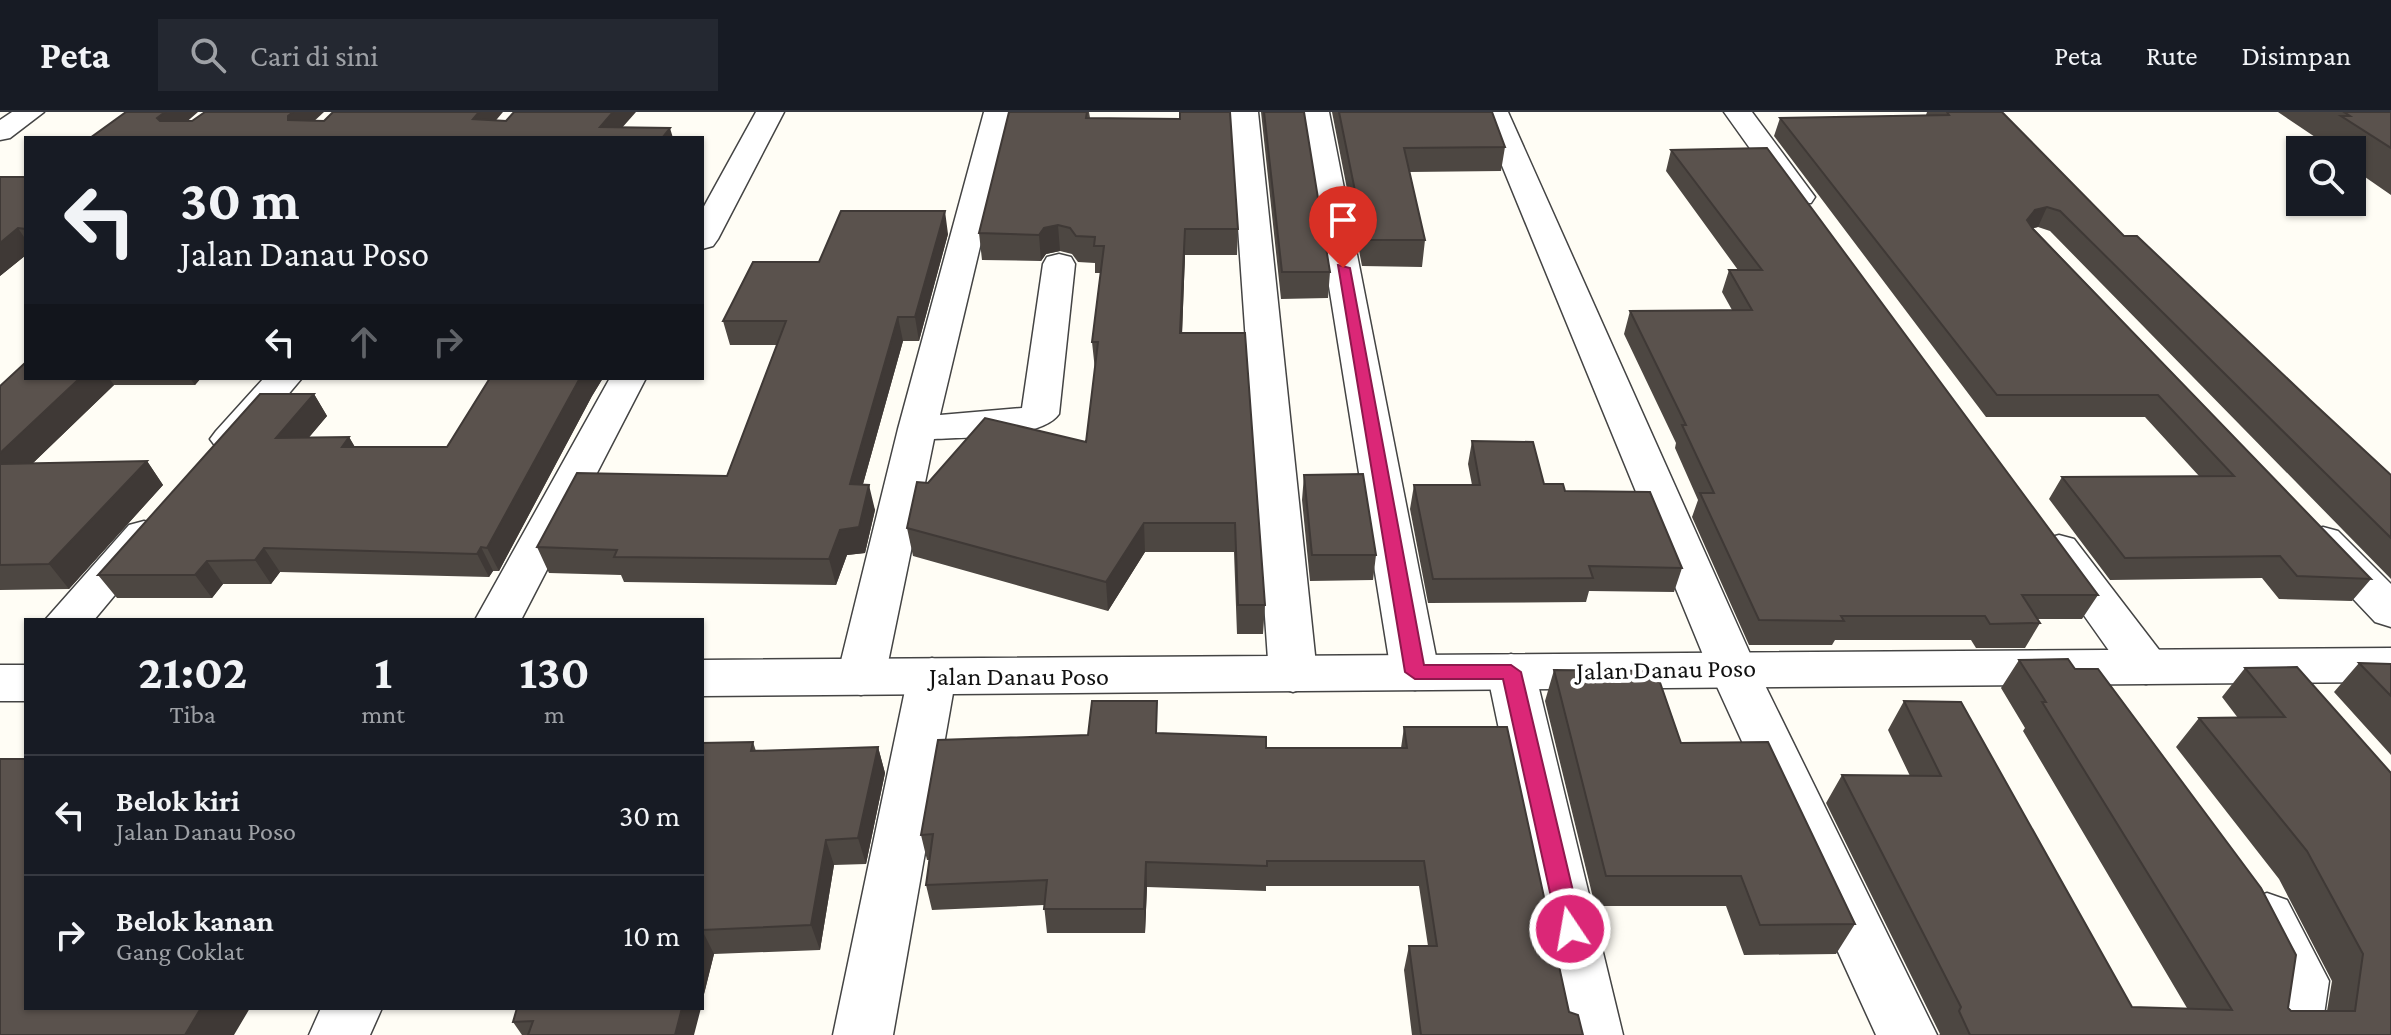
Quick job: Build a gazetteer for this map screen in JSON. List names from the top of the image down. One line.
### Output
{"streets":{"street":["Jalan Danau Poso"]},"page":{"header":"Peta","search":"Cari di sini","nav":["Peta","Rute","Disimpan"],"turn":["30 m","Jalan Danau Poso"],"eta":["21:02","Tiba","1","mnt","130","m"],"list":[{"name":"Belok kiri","note":"Jalan Danau Poso","value":"30 m"},{"name":"Belok kanan","note":"Gang Coklat","value":"10 m"}]}}
